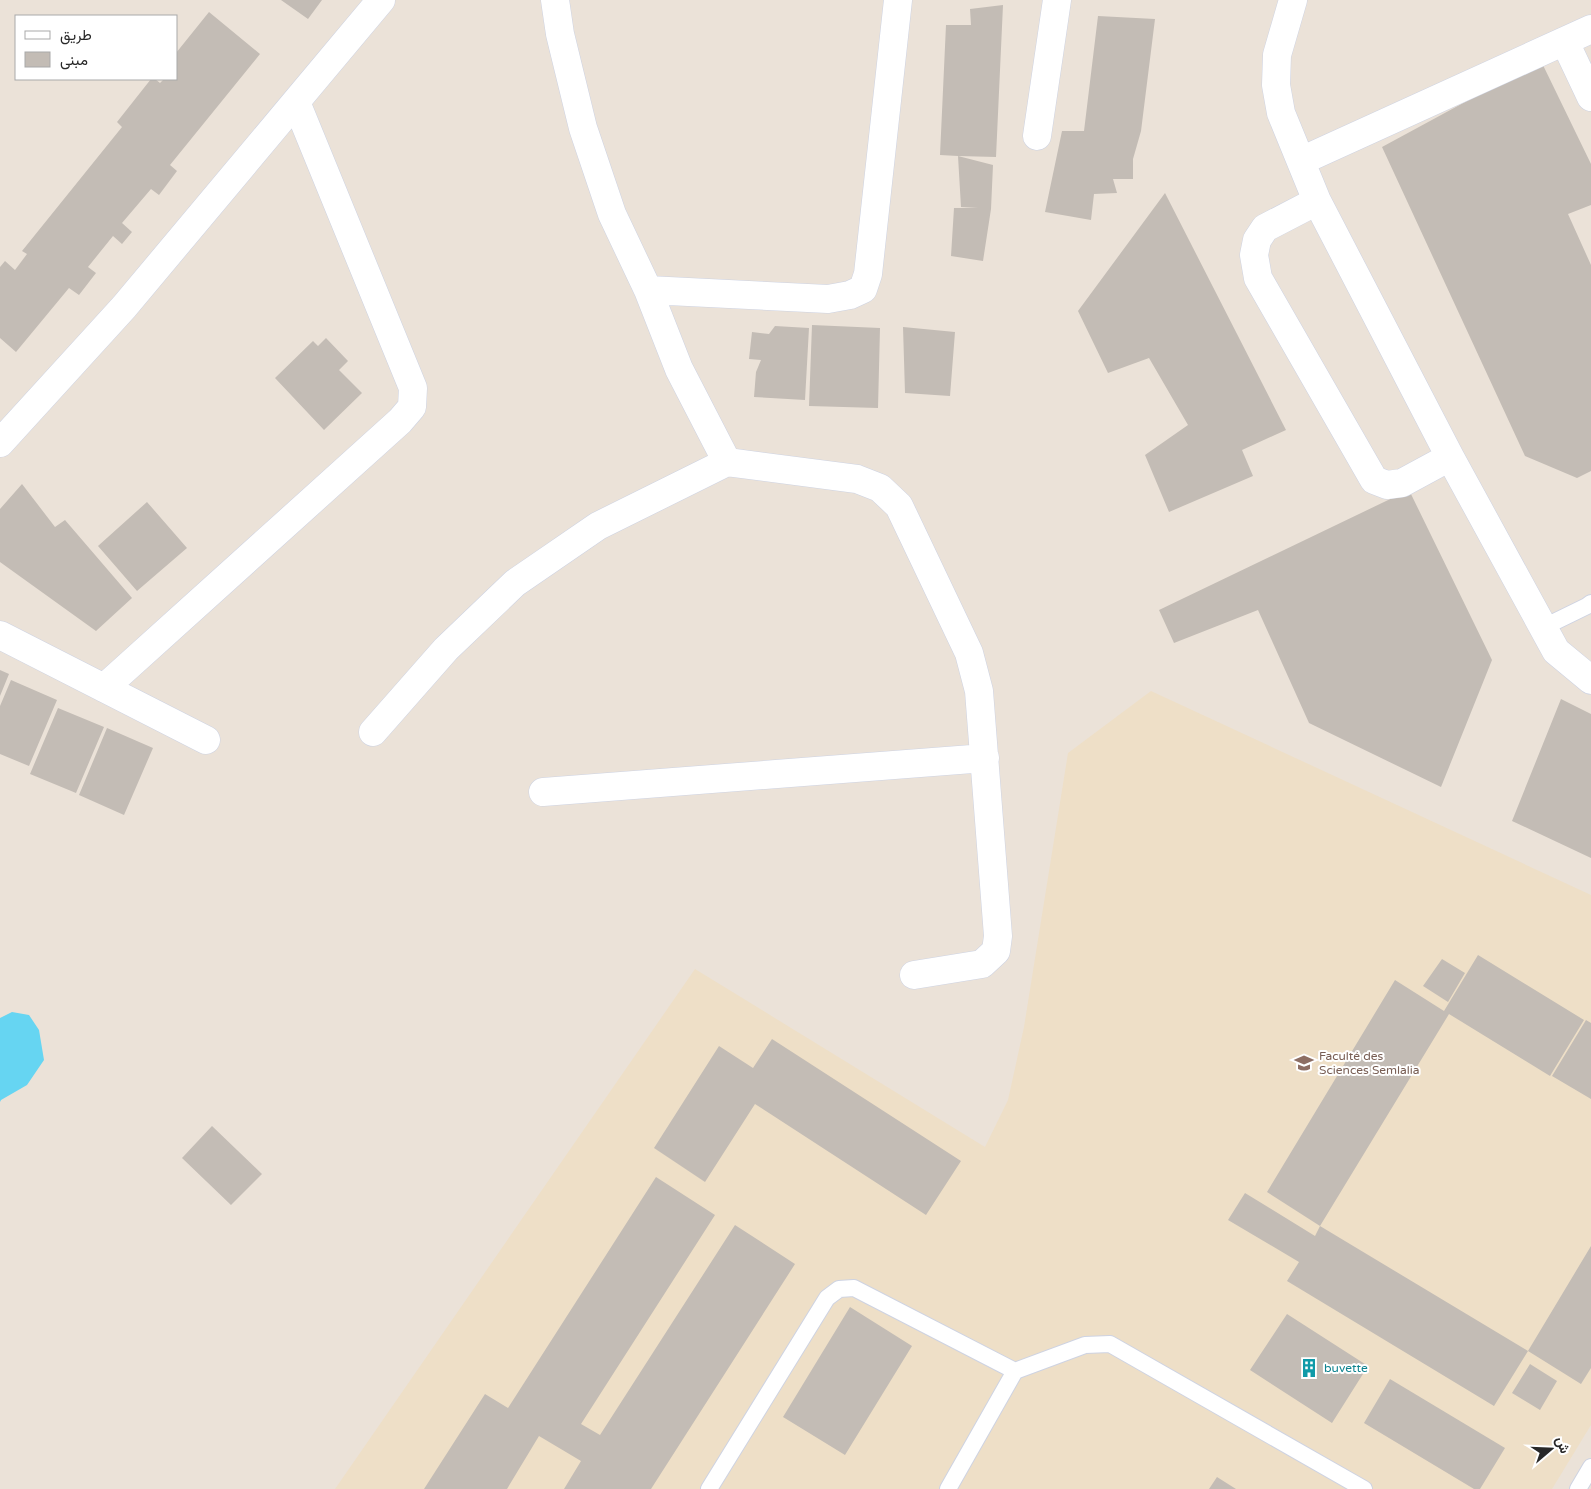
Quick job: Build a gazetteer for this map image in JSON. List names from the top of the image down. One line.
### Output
{"places":{"school or university":["Faculté des Sciences Semlalia"],"building":["buvette"]},"legend":["طريق","مبنى"],"north":"right"}
